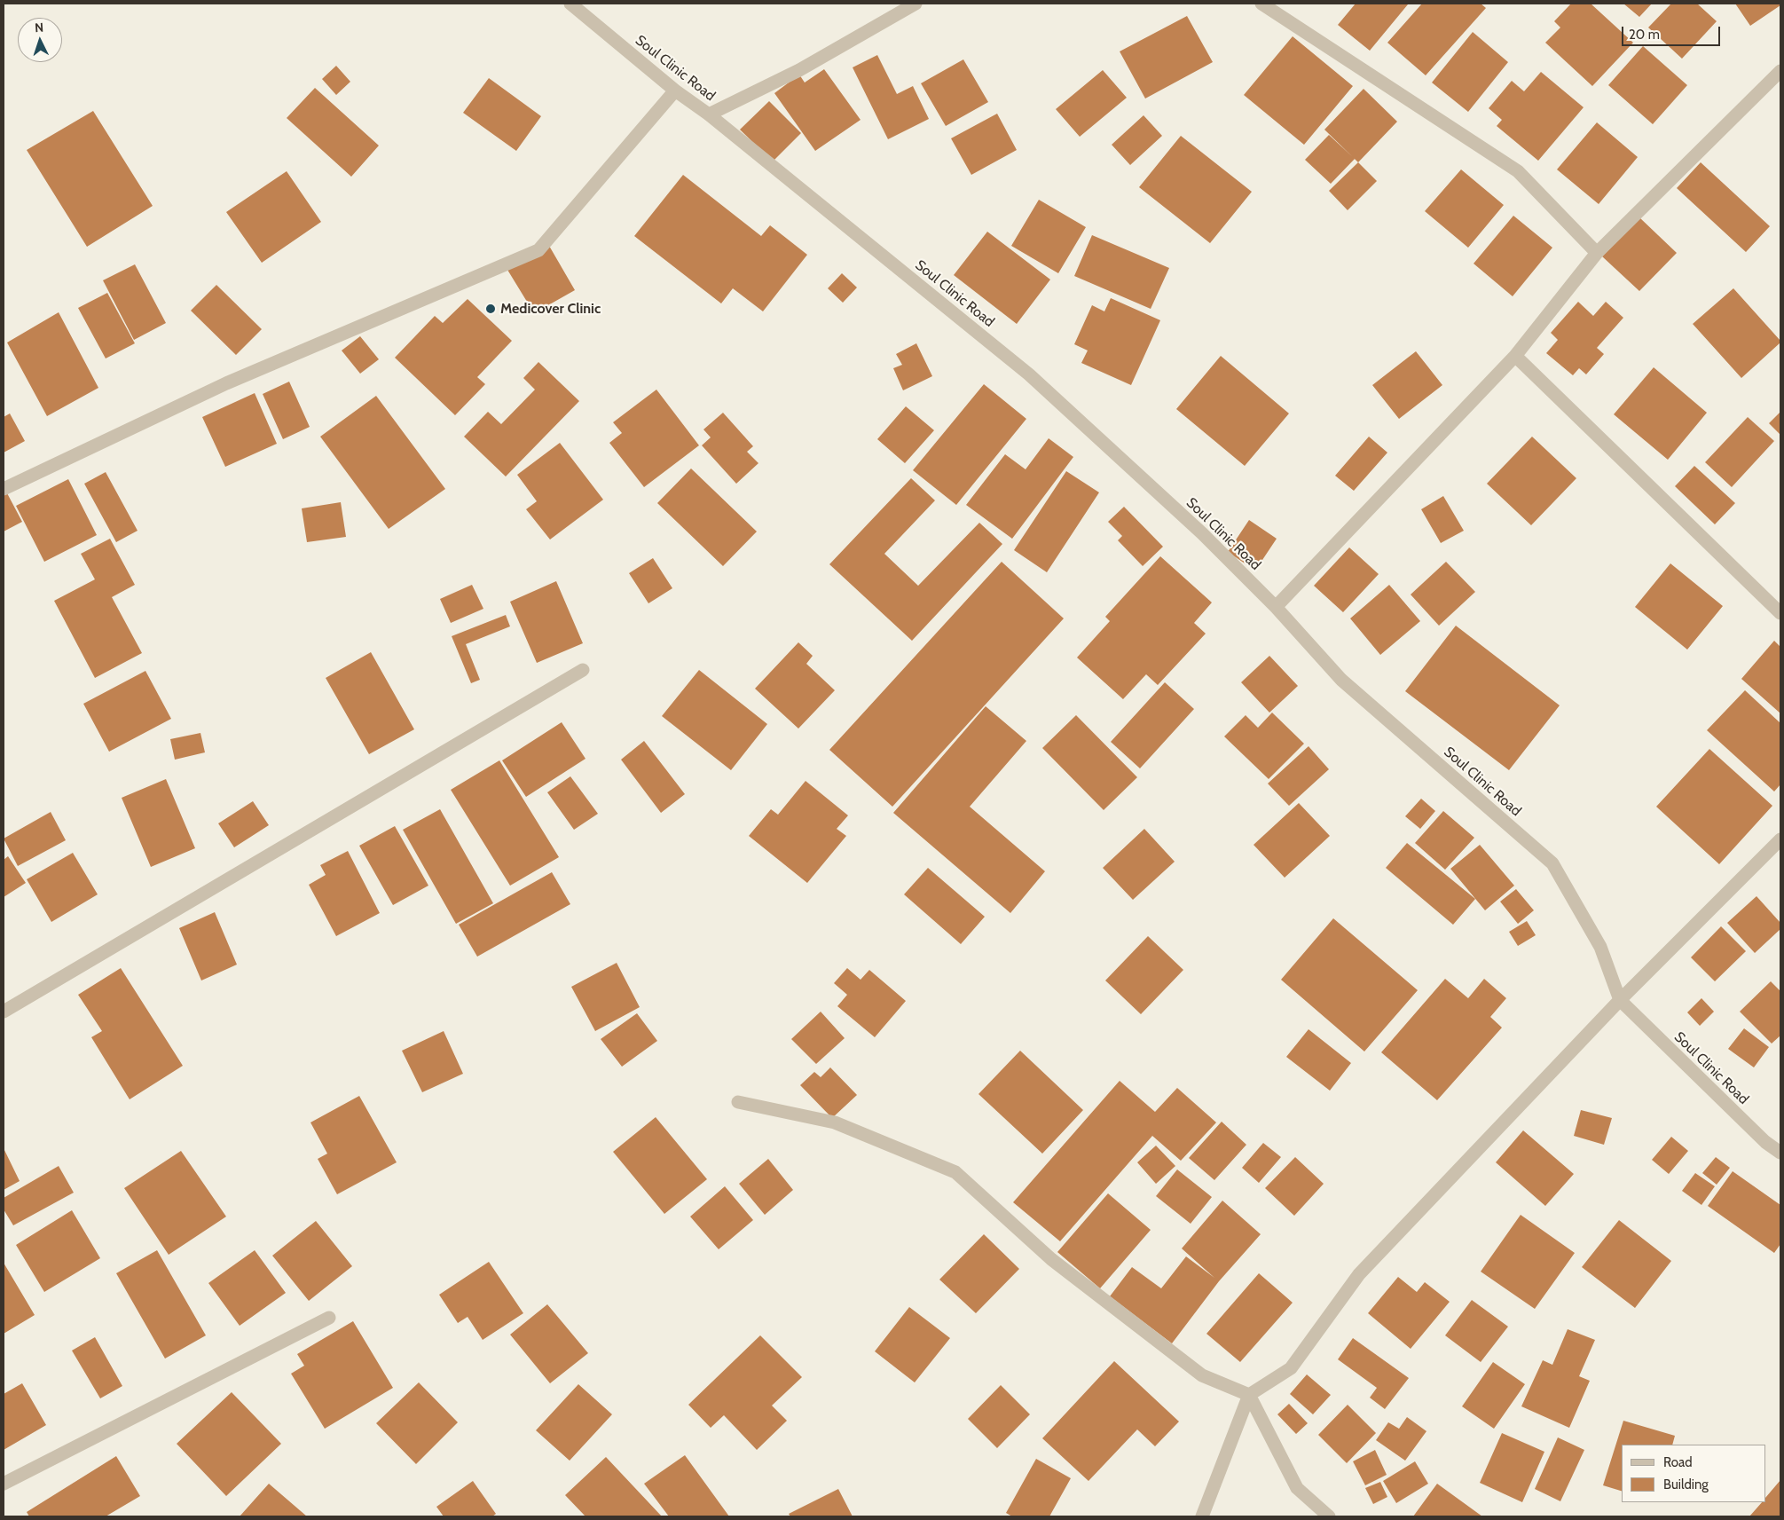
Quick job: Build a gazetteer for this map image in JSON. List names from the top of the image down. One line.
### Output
{"streets":{"street":["Soul Clinic Road"]},"places":["Medicover Clinic"],"legend":["Road","Building"],"scale_bar":"20 m","north":"top"}
